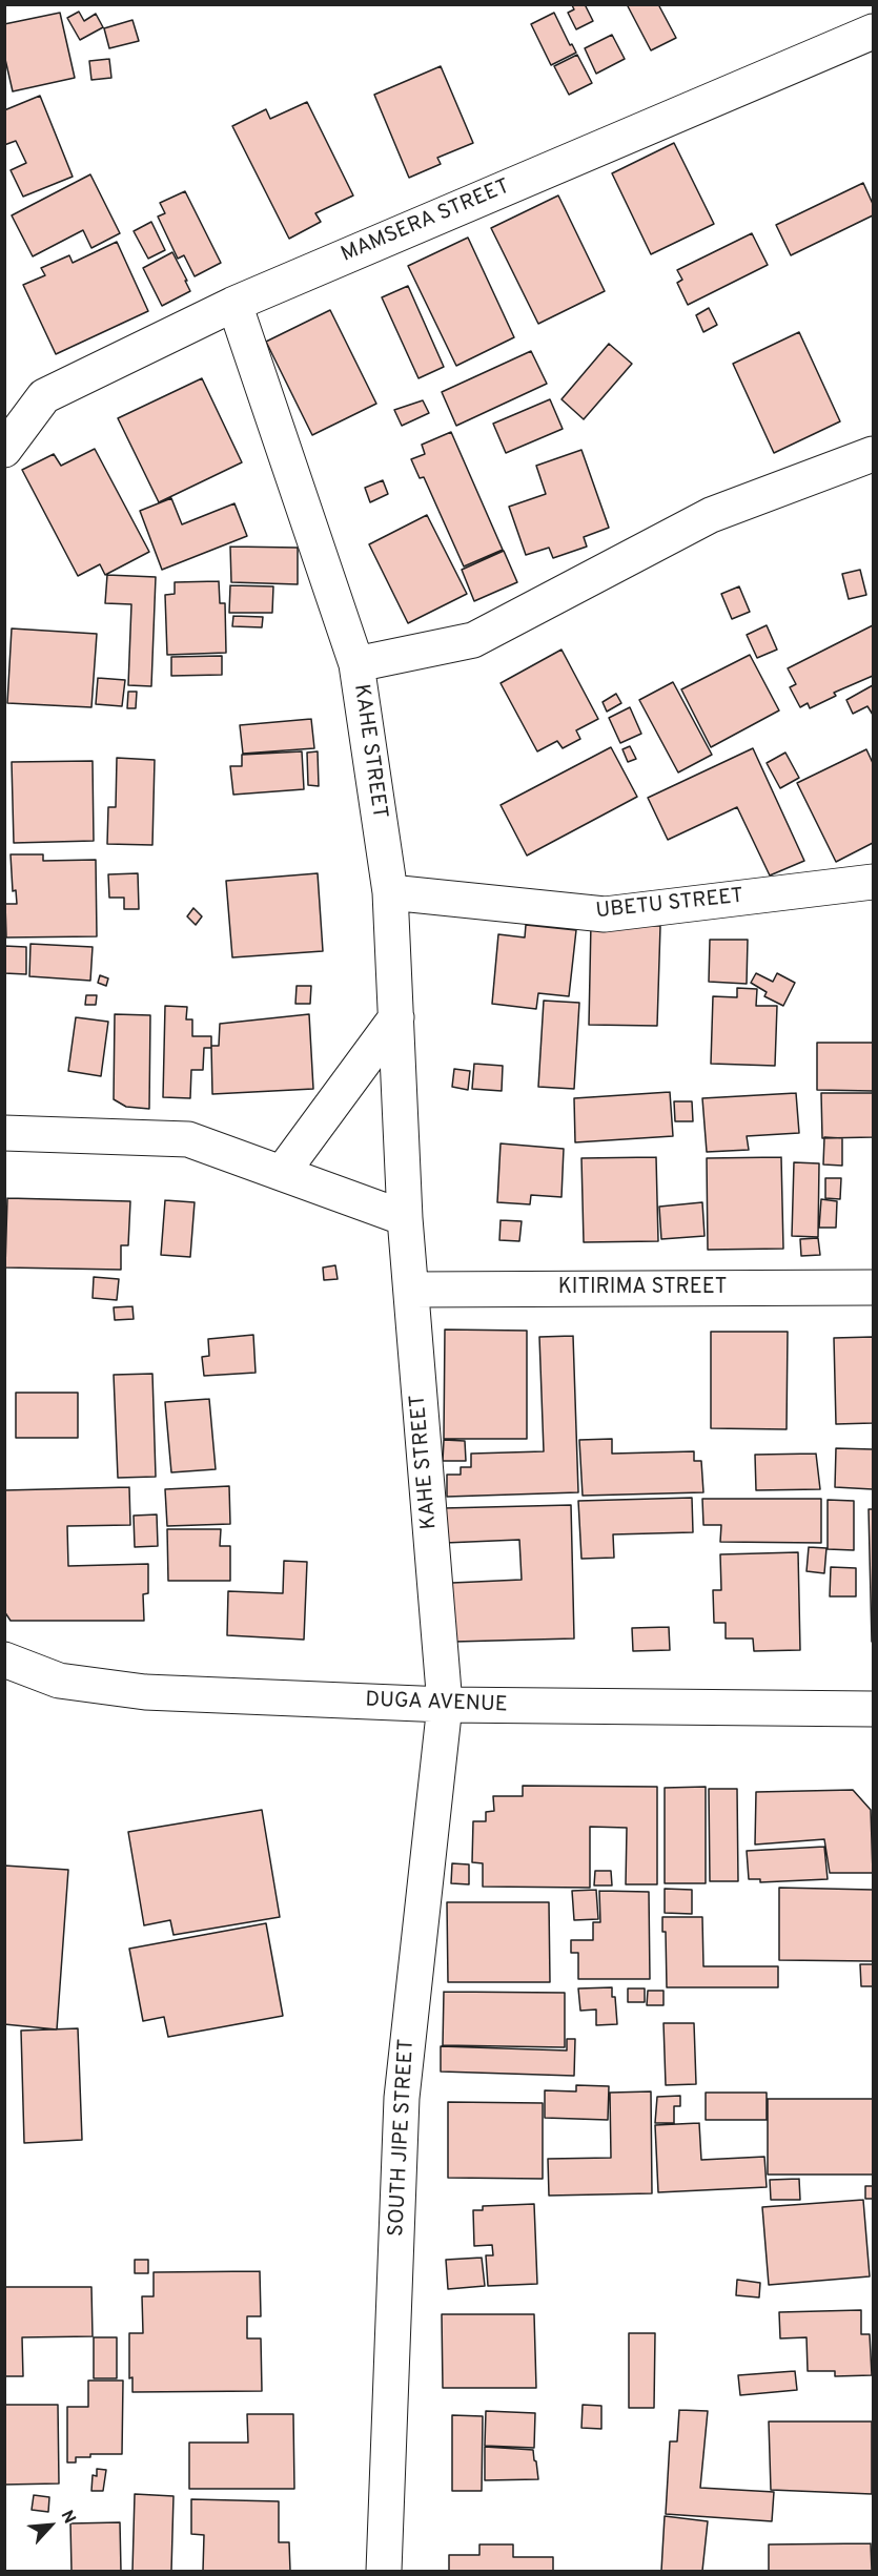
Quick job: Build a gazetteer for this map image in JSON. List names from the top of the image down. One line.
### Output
{"streets":{"street":["MAMSERA STREET","KAHE STREET","UBETU STREET","KITIRIMA STREET","DUGA AVENUE","SOUTH JIPE STREET"]},"crossings":[["MAMSERA STREET","KAHE STREET"],["KAHE STREET","UBETU STREET"],["KAHE STREET","KITIRIMA STREET"],["KAHE STREET","DUGA AVENUE"],["KAHE STREET","SOUTH JIPE STREET"],["DUGA AVENUE","SOUTH JIPE STREET"]],"north":"top right"}
